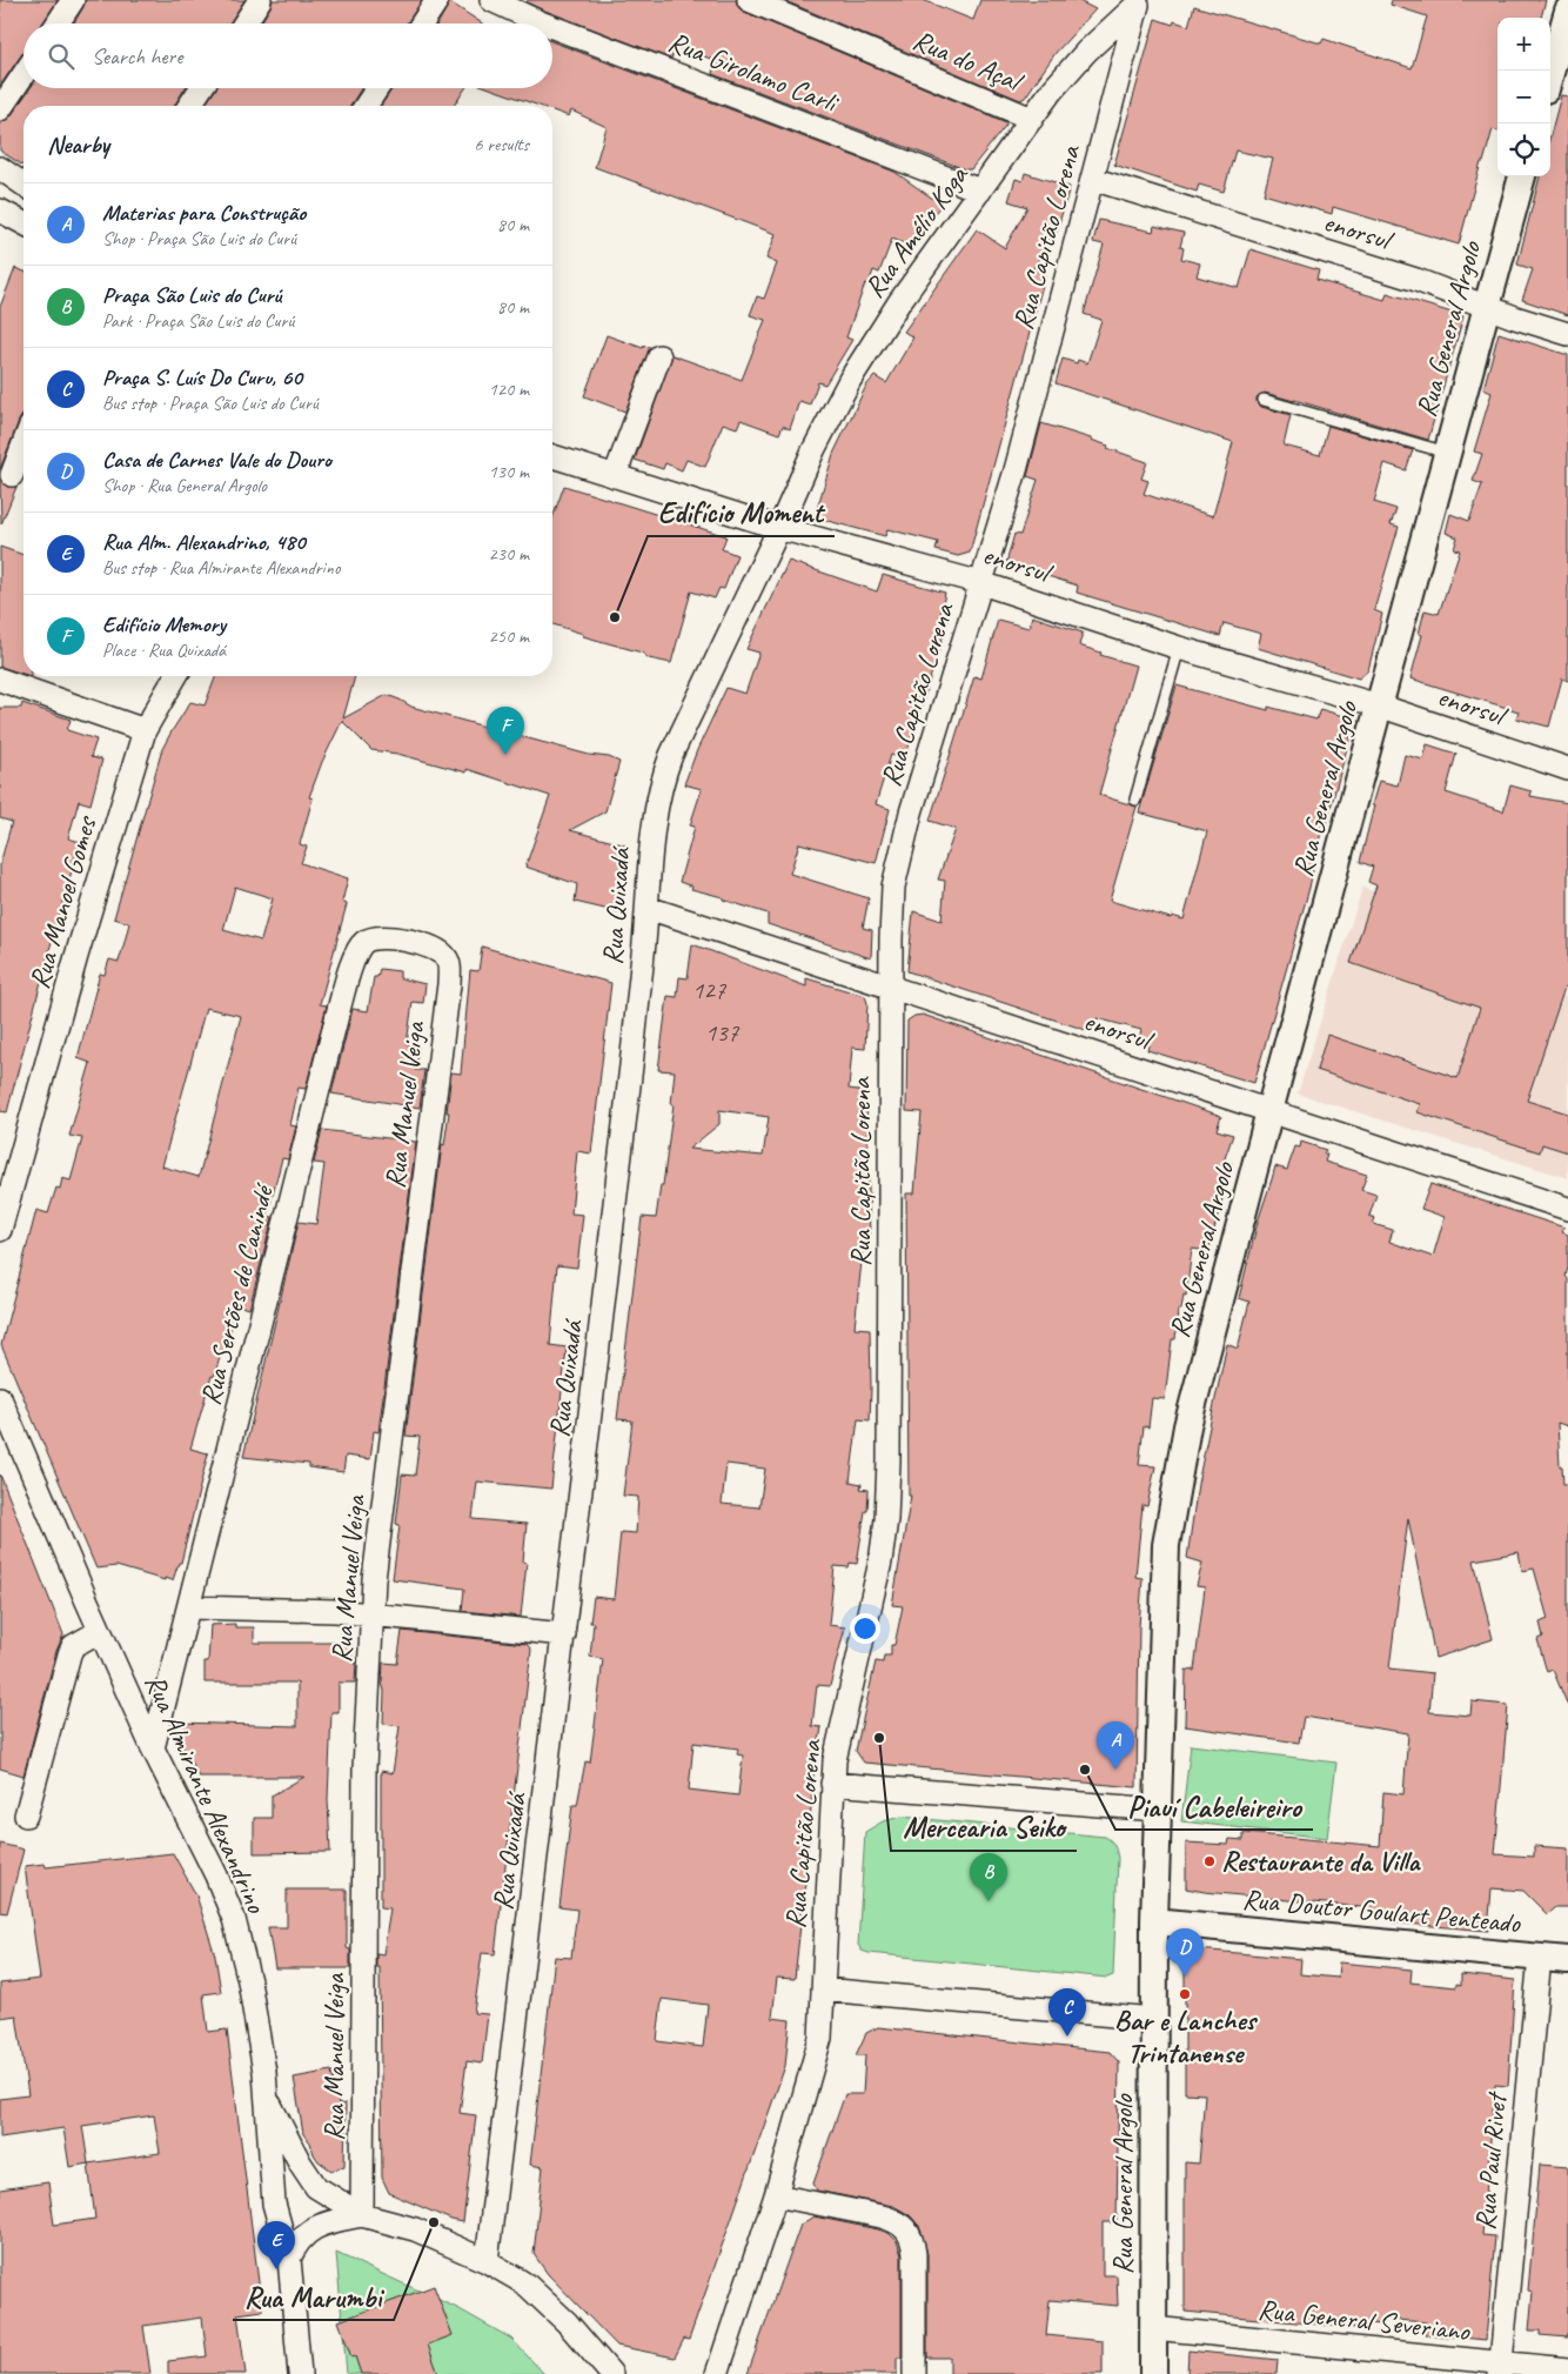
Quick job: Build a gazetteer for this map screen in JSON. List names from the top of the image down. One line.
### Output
{"streets":{"street":["Rua do Açal","Rua Girolamo Carli","enorsul","Rua Amélio Koga","Rua Capitão Lorena","Rua General Argolo","Rua Manoel Gomes","Rua Quixadá","Rua Manuel Veiga","Rua Sertões de Canindé","Rua Almirante Alexandrino","Rua Doutor Goulart Penteado","Rua Paul Rivet","Rua General Severiano"]},"crossings":[["Rua do Açal","Rua Amélio Koga"],["Rua Girolamo Carli","Rua Amélio Koga"],["enorsul","Rua Amélio Koga"],["enorsul","Rua Capitão Lorena"],["enorsul","Rua General Argolo"],["enorsul","Rua Quixadá"],["Rua Amélio Koga","Rua Capitão Lorena"],["Rua Amélio Koga","Rua Quixadá"],["Rua General Argolo","Rua Doutor Goulart Penteado"],["Rua General Argolo","Rua General Severiano"],["Rua Manuel Veiga","Rua Sertões de Canindé"],["Rua Sertões de Canindé","Rua Almirante Alexandrino"],["Rua Doutor Goulart Penteado","Rua Paul Rivet"],["Rua Paul Rivet","Rua General Severiano"]],"places":["Edifício Moment","Mercearia Seiko","Piauí Cabeleireiro","Restaurante da Villa","Bar e Lanches Trintanense","Rua Marumbi"],"house_numbers":["127","137"],"page":{"map_buttons":["+","−"],"search":"Search here","heading":["Nearby","6 results"],"list":[{"mark":"A","name":"Materias para Construção","note":"Shop · Praça São Luis do Curú","value":"80 m"},{"mark":"B","name":"Praça São Luis do Curú","note":"Park · Praça São Luis do Curú","value":"80 m"},{"mark":"C","name":"Praça S. Luís Do Curu, 60","note":"Bus stop · Praça São Luis do Curú","value":"120 m"},{"mark":"D","name":"Casa de Carnes Vale do Douro","note":"Shop · Rua General Argolo","value":"130 m"},{"mark":"E","name":"Rua Alm. Alexandrino, 480","note":"Bus stop · Rua Almirante Alexandrino","value":"230 m"},{"mark":"F","name":"Edifício Memory","note":"Place · Rua Quixadá","value":"250 m"}],"pins":["F","A","B","D","C","E"]}}
